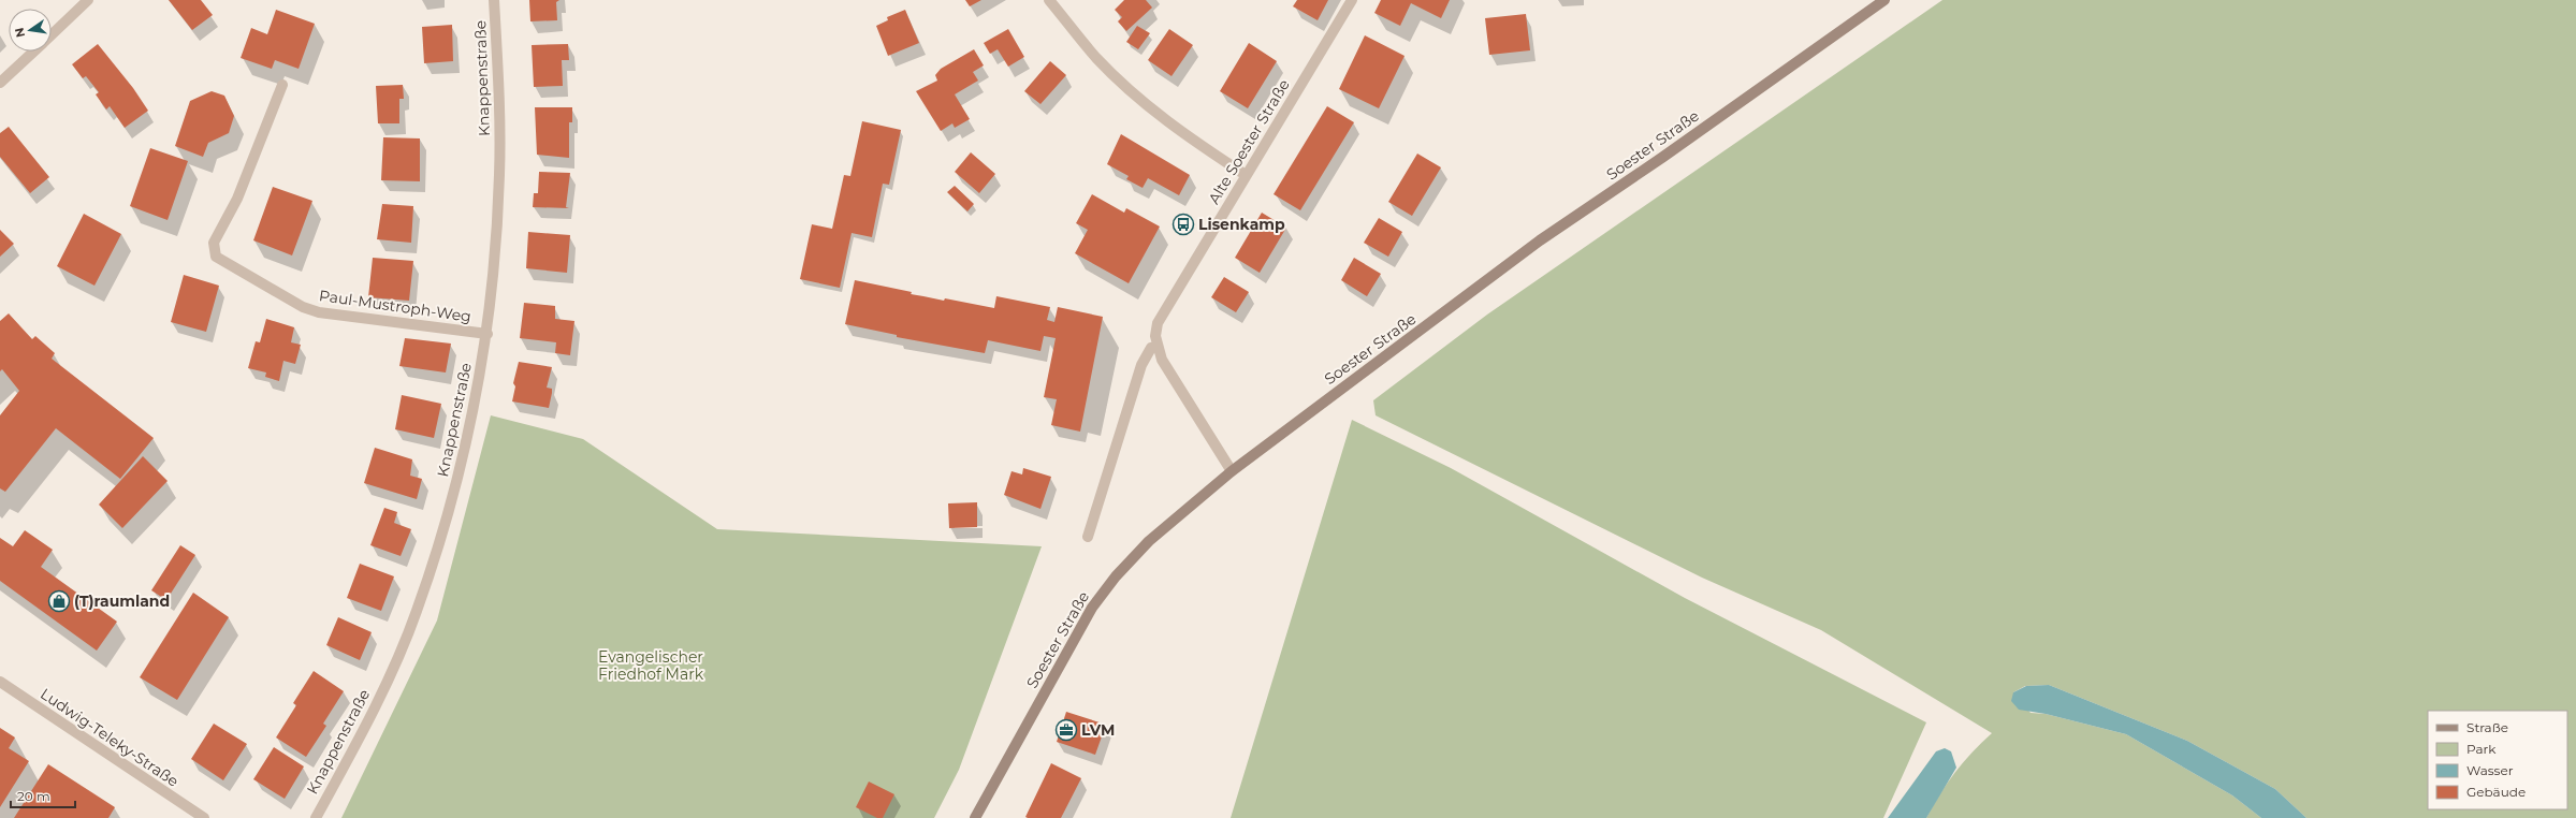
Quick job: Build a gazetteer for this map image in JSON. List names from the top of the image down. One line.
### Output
{"streets":{"main road":["Soester Straße"],"street":["Knappenstraße","Alte Soester Straße","Paul-Mustroph-Weg","Ludwig-Teleky-Straße"]},"crossings":[["Knappenstraße","Paul-Mustroph-Weg"],["Alte Soester Straße","Soester Straße"]],"parks":["Evangelischer Friedhof Mark"],"places":{"bus stop":["Lisenkamp"],"shop":["(T)raumland"],"office":["LVM"]},"legend":["Straße","Park","Wasser","Gebäude"],"scale_bar":"20 m","north":"left"}
